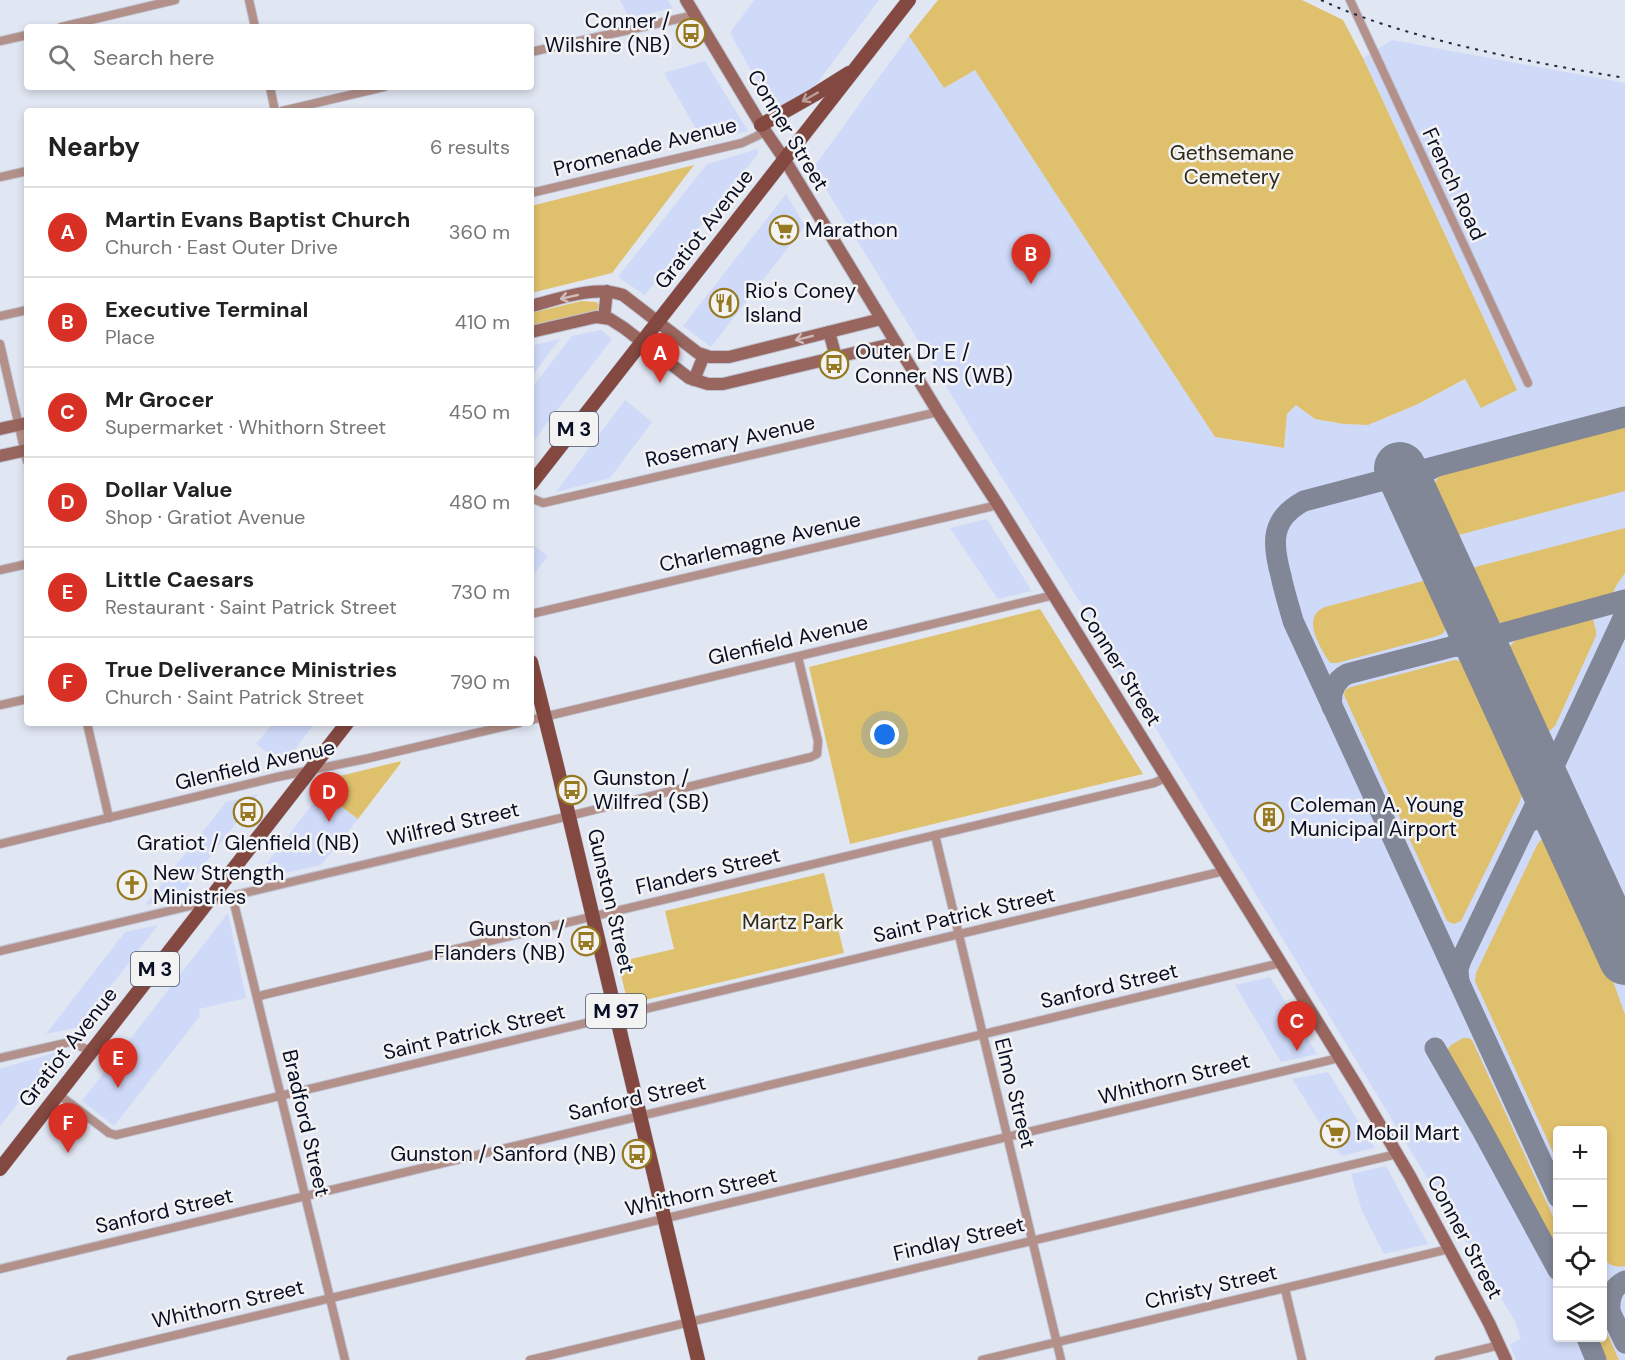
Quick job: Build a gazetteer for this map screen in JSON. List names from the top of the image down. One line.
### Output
{"streets":{"main road":["Conner Street","Gratiot Avenue","M 3","Gunston Street","M 97"],"street":["Promenade Avenue","French Road","Rosemary Avenue","Charlemagne Avenue","Glenfield Avenue","Wilfred Street","Flanders Street","Saint Patrick Street","Sanford Street","Whithorn Street","Elmo Street","Bradford Street","Findlay Street","Christy Street"]},"crossings":[["Conner Street","Promenade Avenue"],["Conner Street","Gratiot Avenue"],["Conner Street","Rosemary Avenue"],["Conner Street","Charlemagne Avenue"],["Conner Street","Glenfield Avenue"],["Conner Street","Flanders Street"],["Conner Street","Saint Patrick Street"],["Conner Street","Sanford Street"],["Conner Street","Whithorn Street"],["Conner Street","Findlay Street"],["Conner Street","Christy Street"],["Gratiot Avenue","Glenfield Avenue"],["Gratiot Avenue","Wilfred Street"],["Gratiot Avenue","Saint Patrick Street"],["Glenfield Avenue","Wilfred Street"],["Glenfield Avenue","Gunston Street"],["Wilfred Street","Gunston Street"],["Wilfred Street","Bradford Street"],["Flanders Street","Gunston Street"],["Flanders Street","Elmo Street"],["Flanders Street","Bradford Street"],["Gunston Street","Saint Patrick Street"],["Gunston Street","Sanford Street"],["Gunston Street","Whithorn Street"],["Gunston Street","Findlay Street"],["Saint Patrick Street","Elmo Street"],["Saint Patrick Street","Bradford Street"],["Sanford Street","Elmo Street"],["Sanford Street","Bradford Street"],["Whithorn Street","Elmo Street"],["Whithorn Street","Bradford Street"],["Elmo Street","Findlay Street"],["Elmo Street","Christy Street"]],"parks":["Gethsemane Cemetery","Martz Park"],"places":{"bus stop":["Conner / Wilshire (NB)","Outer Dr E / Conner NS (WB)","Gunston / Wilfred (SB)","Gratiot / Glenfield (NB)","Gunston / Flanders (NB)","Gunston / Sanford (NB)"],"supermarket":["Marathon","Mobil Mart"],"restaurant":["Rio's Coney Island"],"building":["Coleman A. Young Municipal Airport"],"church":["New Strength Ministries"]},"page":{"search":"Search here","heading":["Nearby","6 results"],"list":[{"mark":"A","name":"Martin Evans Baptist Church","note":"Church · East Outer Drive","value":"360 m"},{"mark":"B","name":"Executive Terminal","note":"Place","value":"410 m"},{"mark":"C","name":"Mr Grocer","note":"Supermarket · Whithorn Street","value":"450 m"},{"mark":"D","name":"Dollar Value","note":"Shop · Gratiot Avenue","value":"480 m"},{"mark":"E","name":"Little Caesars","note":"Restaurant · Saint Patrick Street","value":"730 m"},{"mark":"F","name":"True Deliverance Ministries","note":"Church · Saint Patrick Street","value":"790 m"}],"pins":["B","A","D","C","E","F"],"map_buttons":["+","−"]}}
